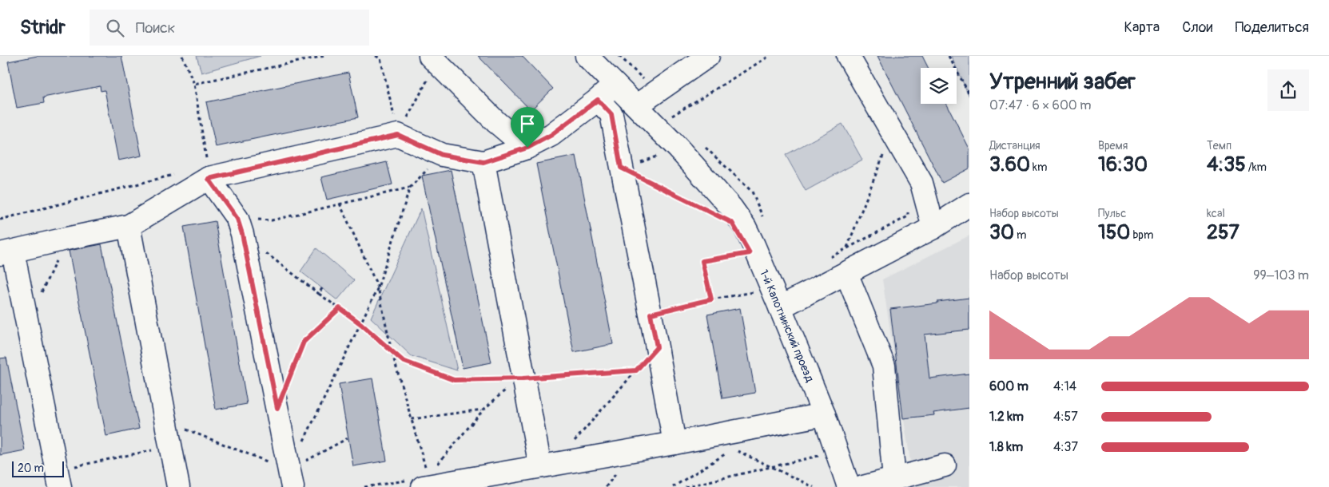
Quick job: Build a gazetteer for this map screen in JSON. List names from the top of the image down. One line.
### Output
{"streets":{"street":["1-й Капотнинский проезд"]},"scale_bar":"20 m","page":{"header":"Stridr","search":"Поиск","nav":["Карта","Слои","Поделиться"],"heading":["Утренний забег","07:47 · 6 × 600 m"],"stats":[["Дистанция","3.60 km"],["Время","16:30"],["Темп","4:35 /km"],["Набор высоты","30 m"],["Пульс","150 bpm"],["kcal","257"]],"chart":["Набор высоты","99–103 m"],"list":[{"name":"600 m","note":"4:14"},{"name":"1.2 km","note":"4:57"},{"name":"1.8 km","note":"4:37"}],"scale":"20 m"}}
